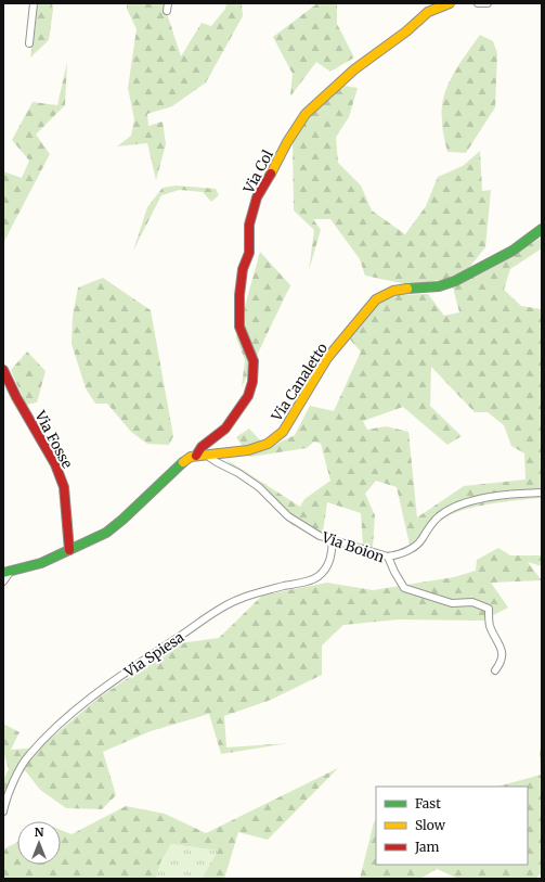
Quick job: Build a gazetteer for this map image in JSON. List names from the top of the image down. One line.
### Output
{"streets":{"street":["Via Col","Via Canaletto","Via Fosse","Via Boion","Via Spiesa"]},"crossings":[["Via Col","Via Canaletto"],["Via Canaletto","Via Fosse"],["Via Canaletto","Via Boion"],["Via Boion","Via Spiesa"]],"legend":["Fast","Slow","Jam"],"north":"top"}
